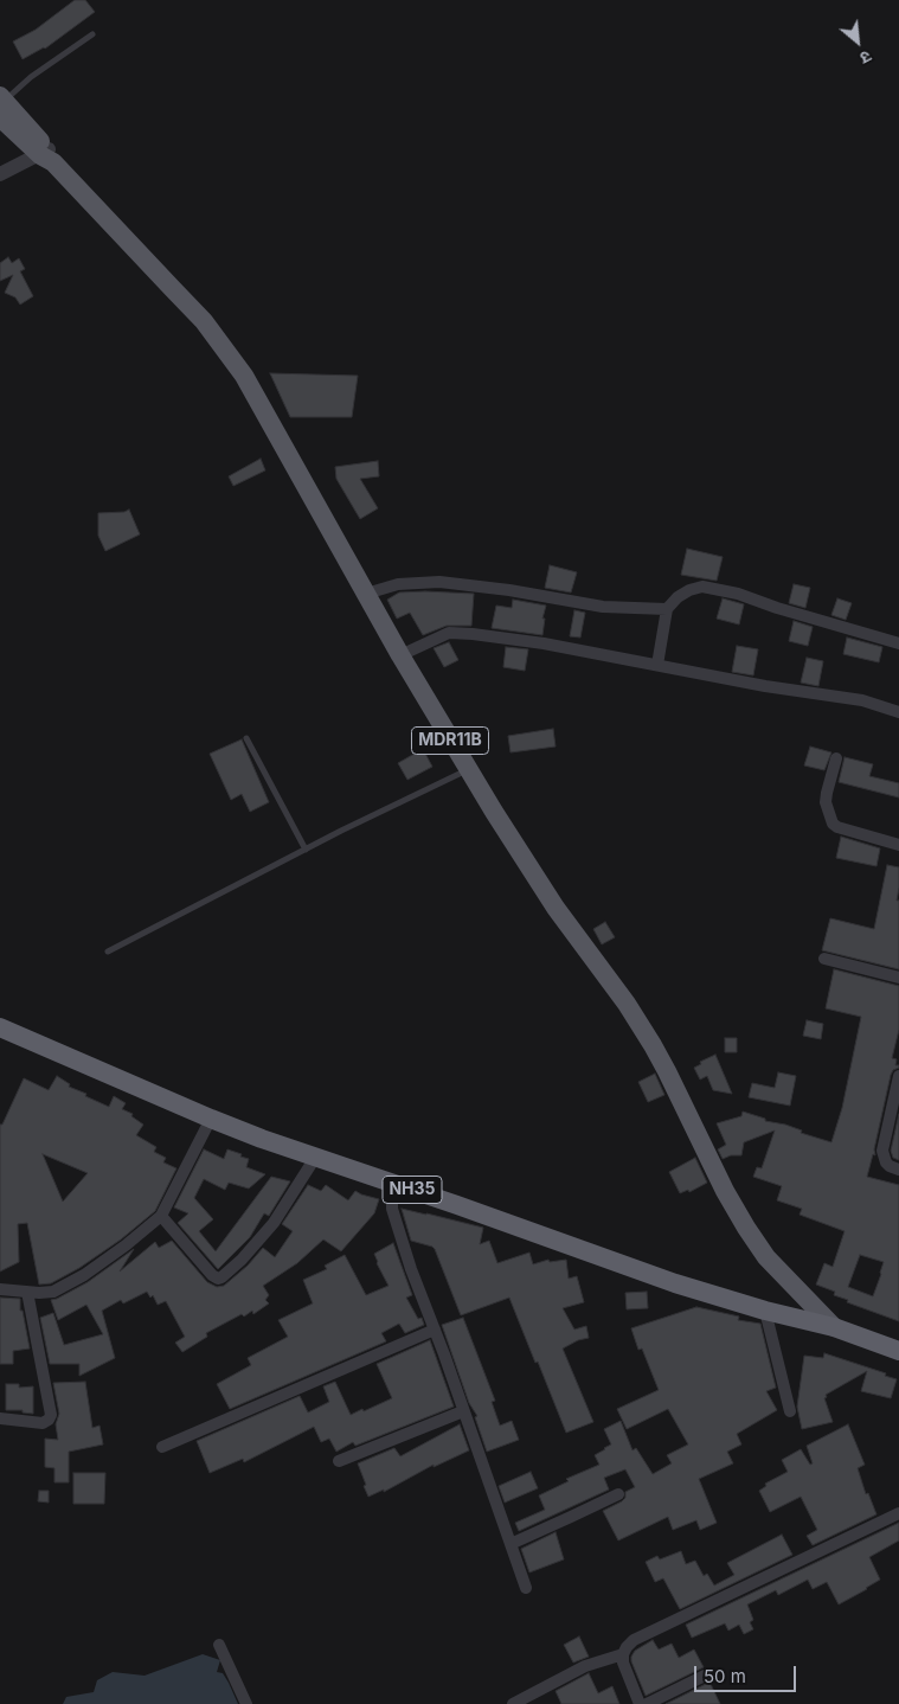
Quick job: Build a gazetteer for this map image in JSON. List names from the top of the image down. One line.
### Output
{"streets":{"highway":["NH35"],"main road":["MDR11B"]},"crossings":[["MDR11B","NH35"]],"scale_bar":"50 m","north":"bottom right"}
